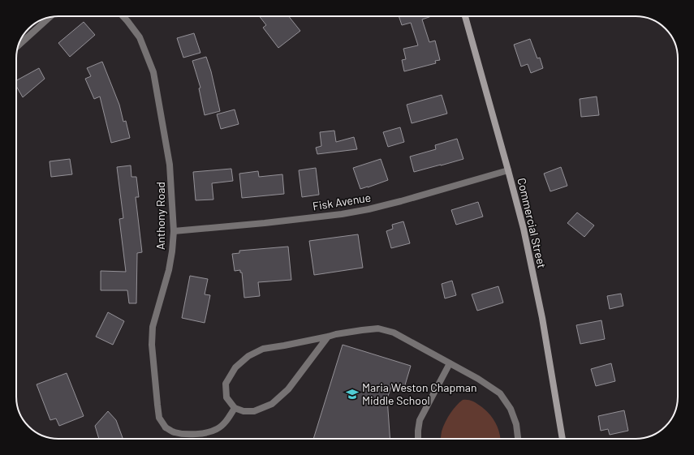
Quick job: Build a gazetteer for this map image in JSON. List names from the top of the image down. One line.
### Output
{"streets":{"main road":["Commercial Street"],"street":["Fisk Avenue","Anthony Road"]},"crossings":[["Fisk Avenue","Anthony Road"],["Fisk Avenue","Commercial Street"]],"places":{"school or university":["Maria Weston Chapman Middle School"]}}
